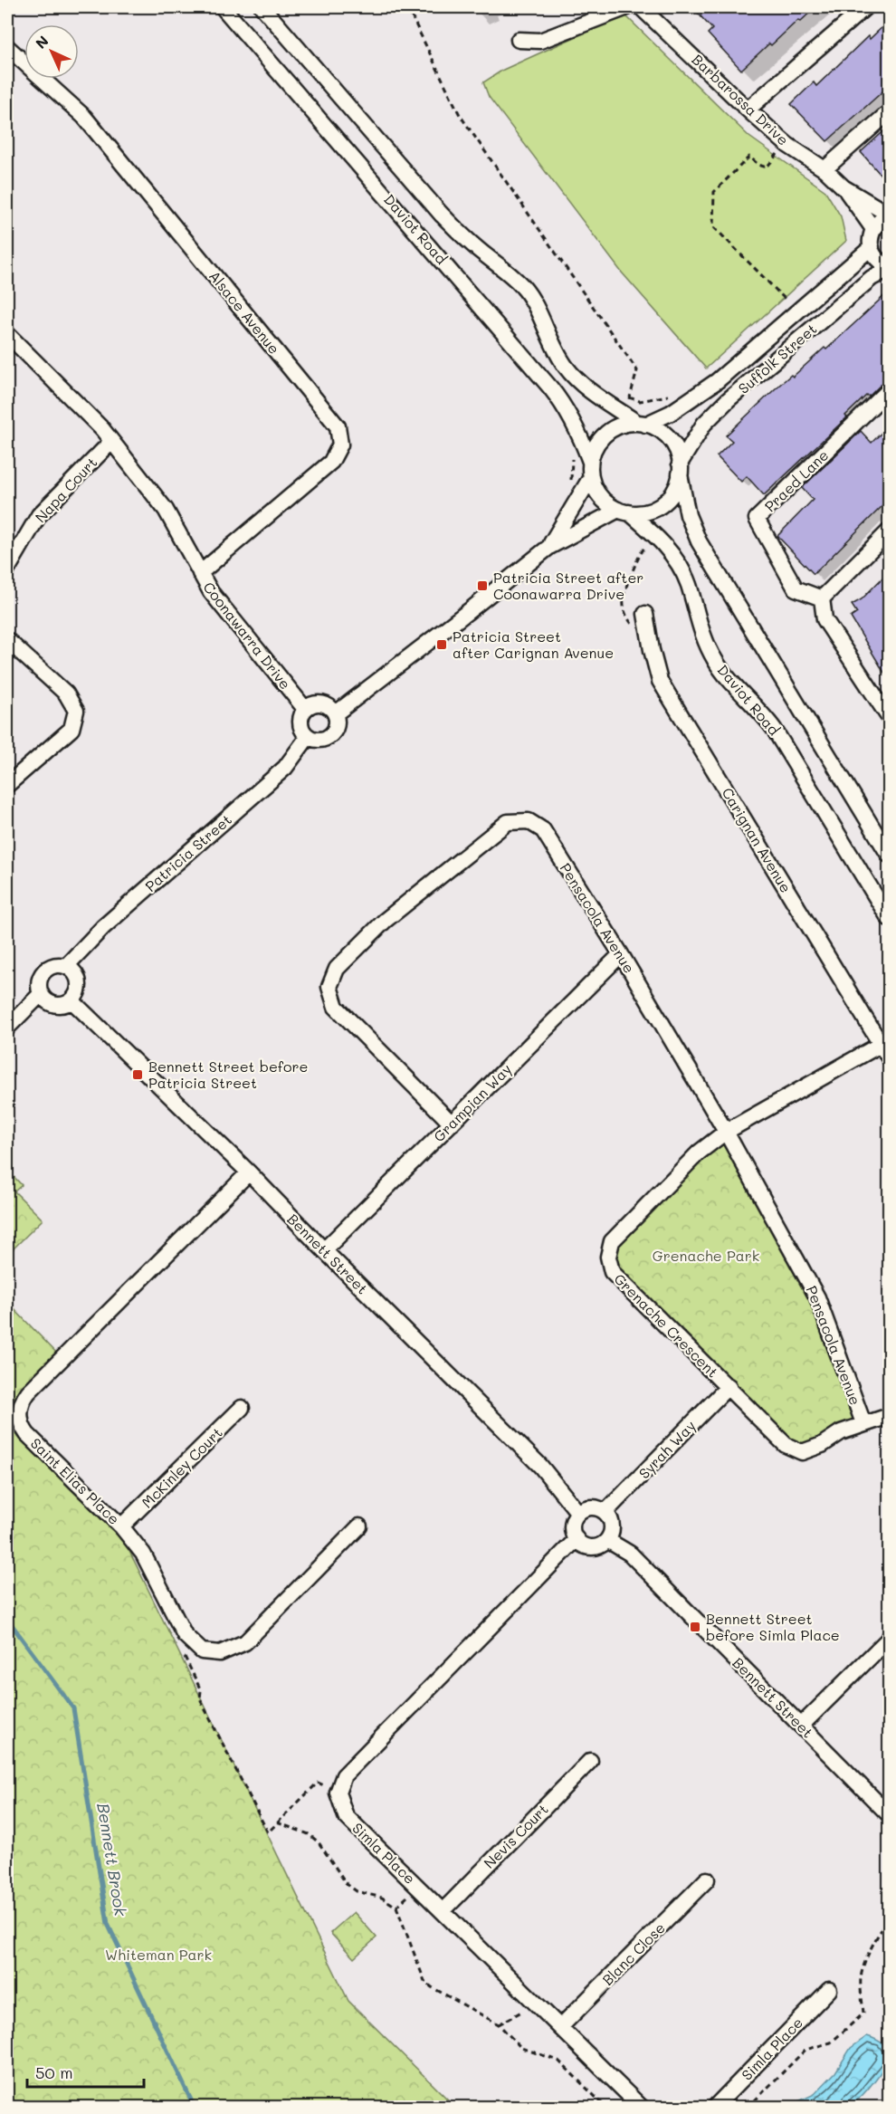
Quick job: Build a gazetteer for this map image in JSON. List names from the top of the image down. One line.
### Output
{"streets":{"street":["Barbarossa Drive","Daviot Road","Alsace Avenue","Suffolk Street","Praed Lane","Napa Court","Coonawarra Drive","Carignan Avenue","Patricia Street","Pensacola Avenue","Grampian Way","Bennett Street","Grenache Crescent","Syrah Way","McKinley Court","Saint Elias Place","Nevis Court","Simla Place","Blanc Close"]},"crossings":[["Daviot Road","Suffolk Street"],["Alsace Avenue","Coonawarra Drive"],["Napa Court","Coonawarra Drive"],["Coonawarra Drive","Patricia Street"],["Carignan Avenue","Grenache Crescent"],["Patricia Street","Bennett Street"],["Pensacola Avenue","Grampian Way"],["Pensacola Avenue","Grenache Crescent"],["Grampian Way","Bennett Street"],["Bennett Street","Syrah Way"],["Bennett Street","Saint Elias Place"],["Grenache Crescent","Syrah Way"],["McKinley Court","Saint Elias Place"],["Nevis Court","Simla Place"],["Simla Place","Blanc Close"]],"water":["Bennett Brook"],"parks":["Grenache Park","Whiteman Park"],"places":{"transit":["Patricia Street after Coonawarra Drive","Patricia Street after Carignan Avenue","Bennett Street before Patricia Street","Bennett Street before Simla Place"]},"scale_bar":"50 m","north":"top left"}
